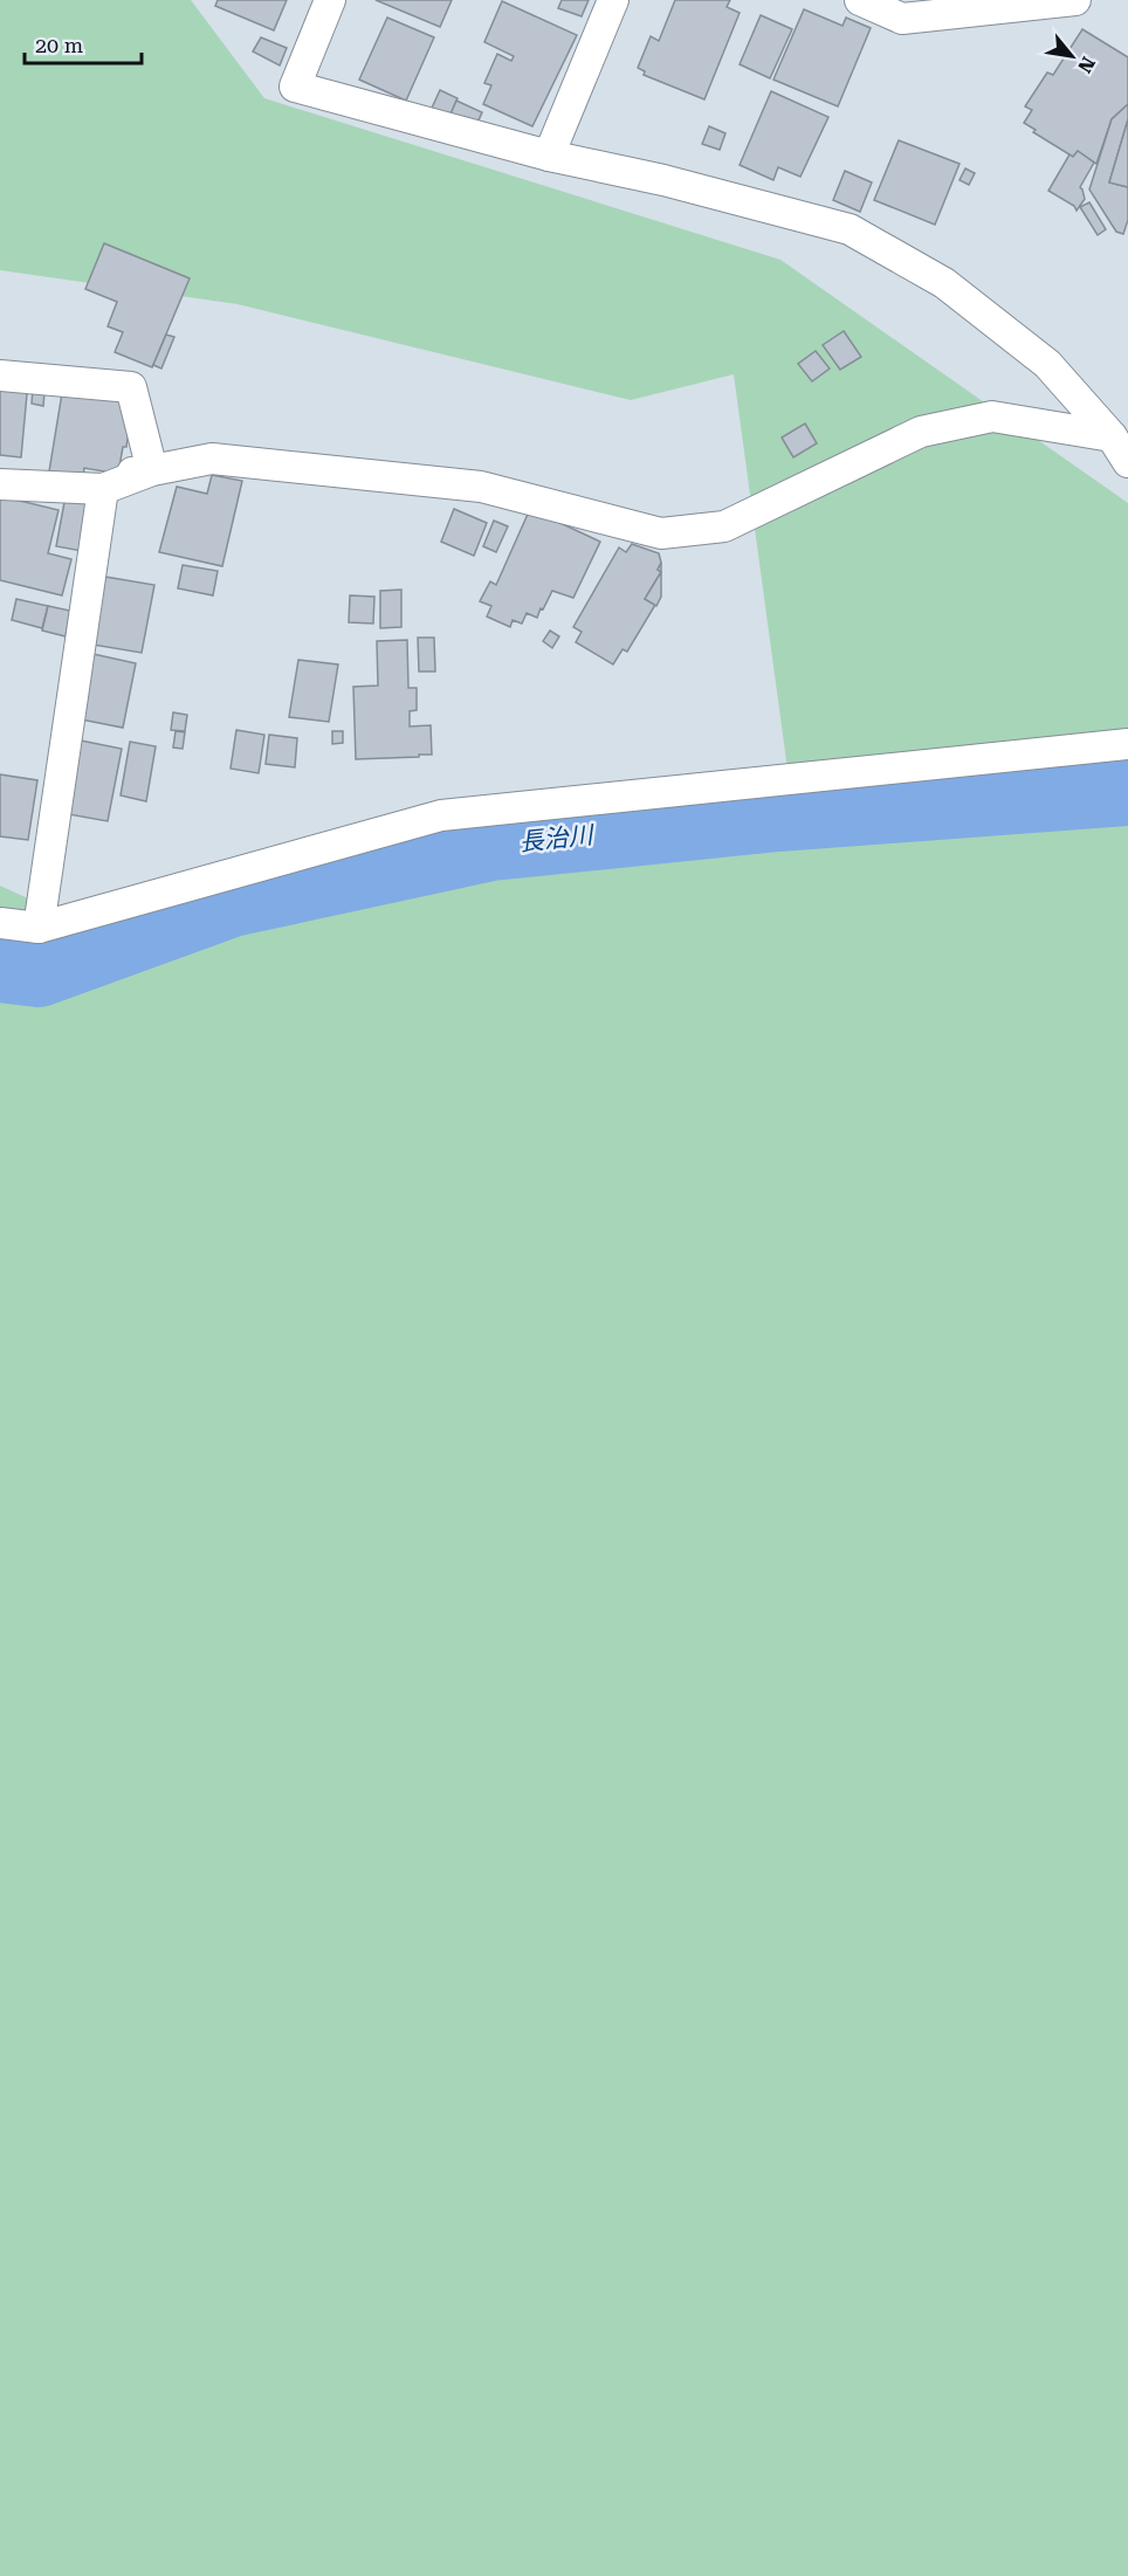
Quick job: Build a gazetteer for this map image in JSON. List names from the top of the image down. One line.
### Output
{"water":["長治川"],"scale_bar":"20 m","north":"bottom right"}
